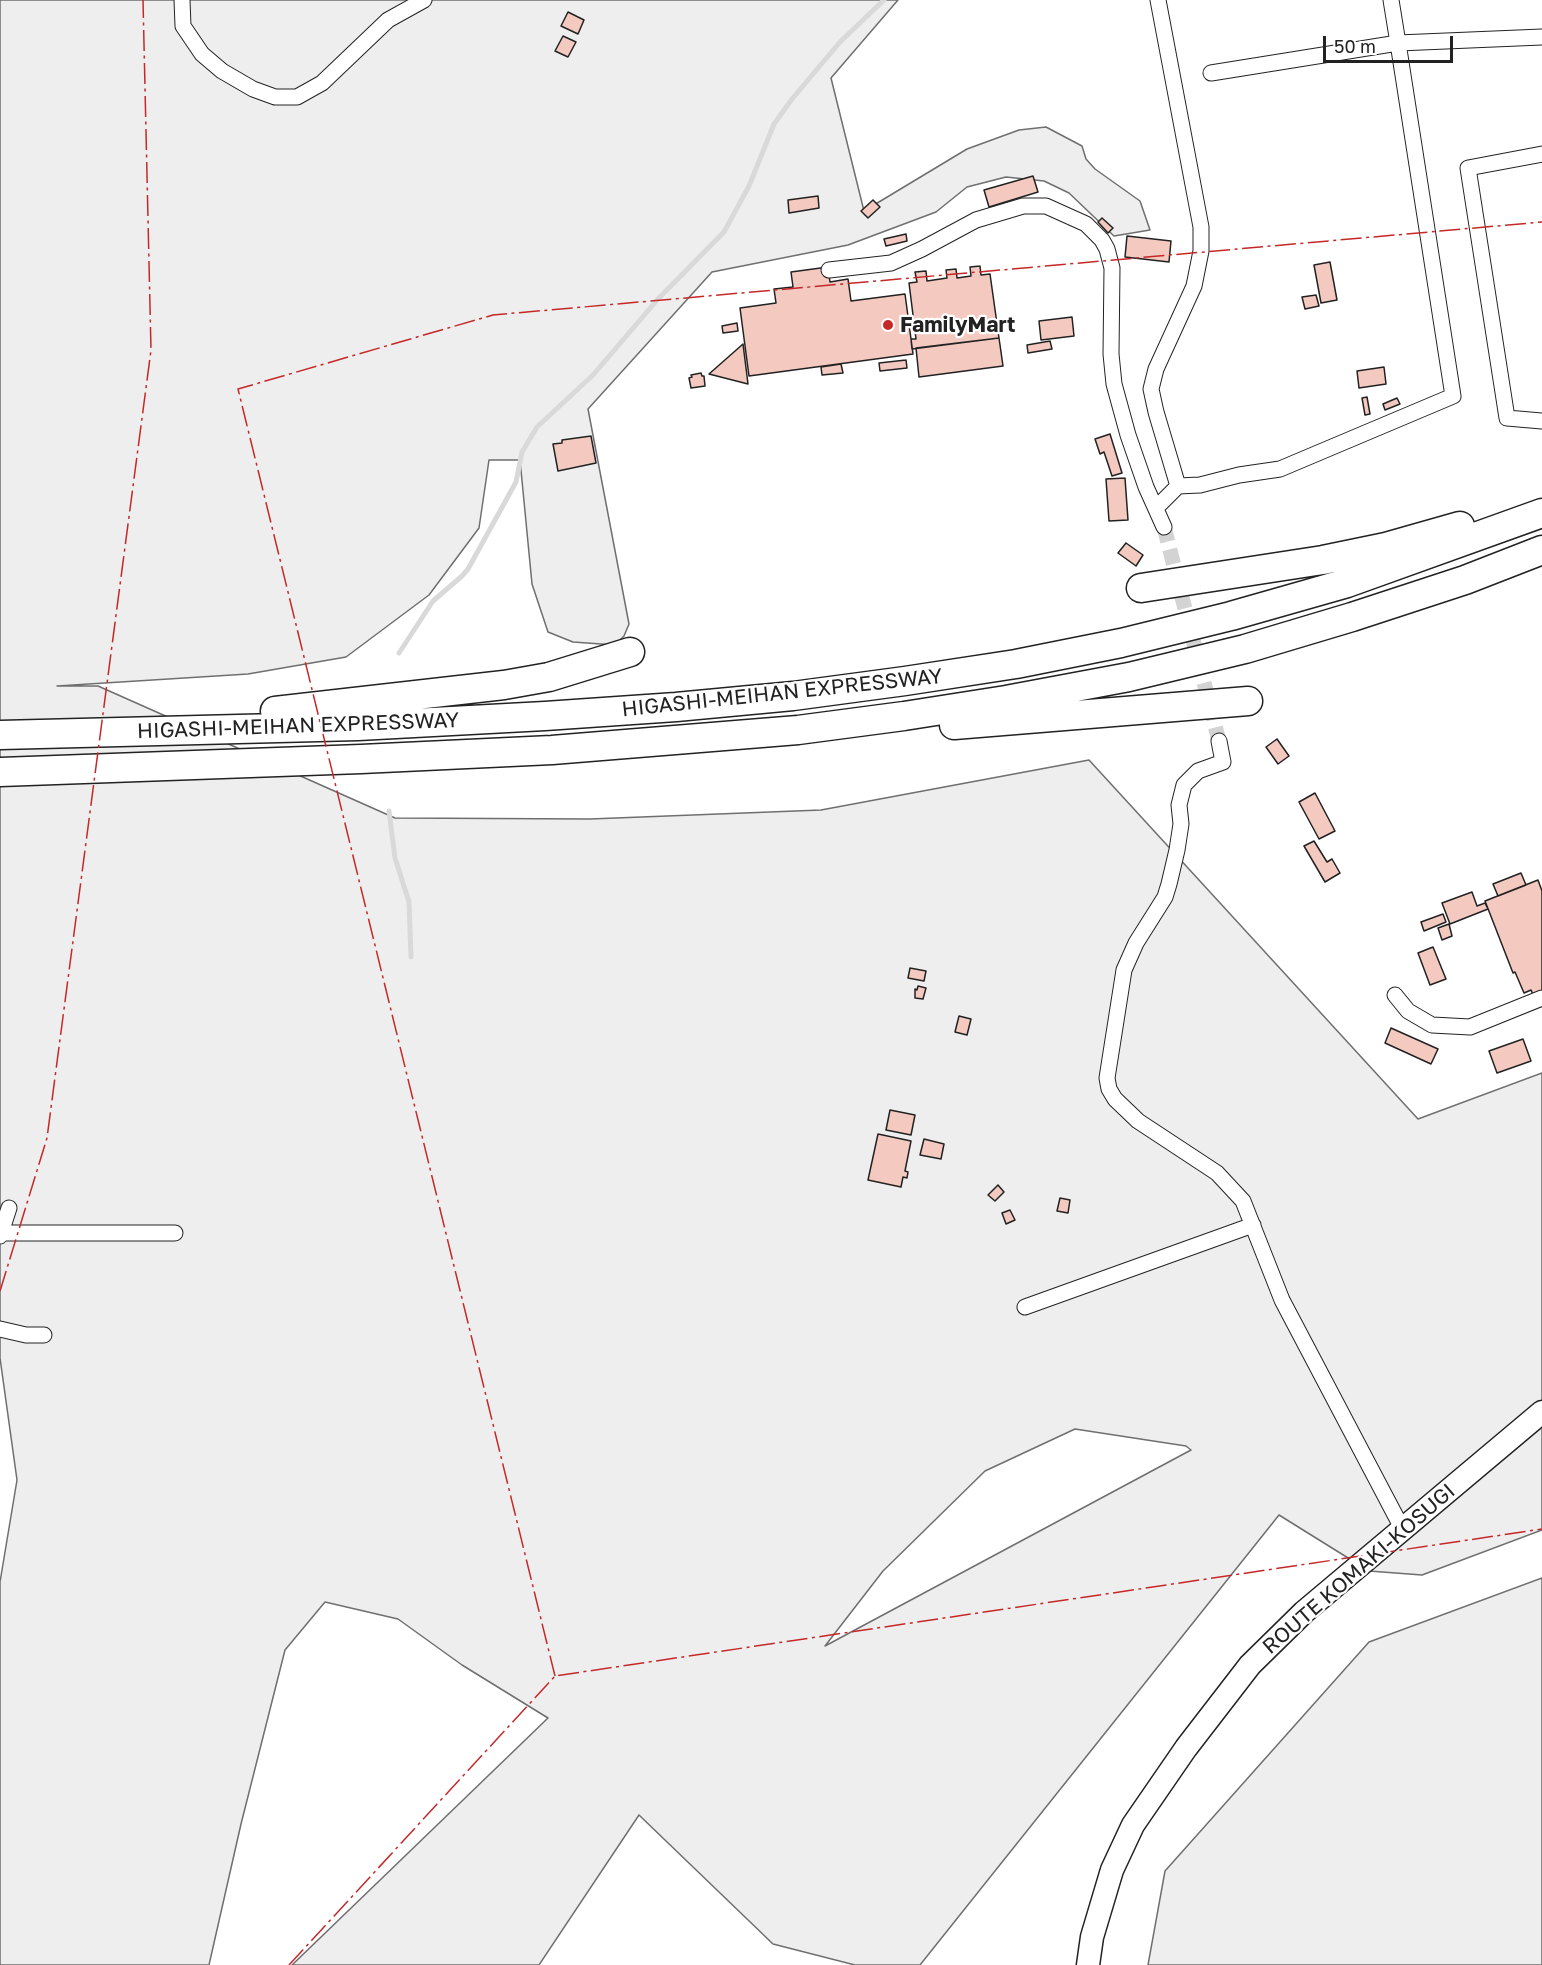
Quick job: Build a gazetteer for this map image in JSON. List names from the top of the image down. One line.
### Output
{"streets":{"highway":["HIGASHI-MEIHAN EXPRESSWAY"],"main road":["ROUTE KOMAKI-KOSUGI"]},"places":["FamilyMart"],"scale_bar":"50 m"}
